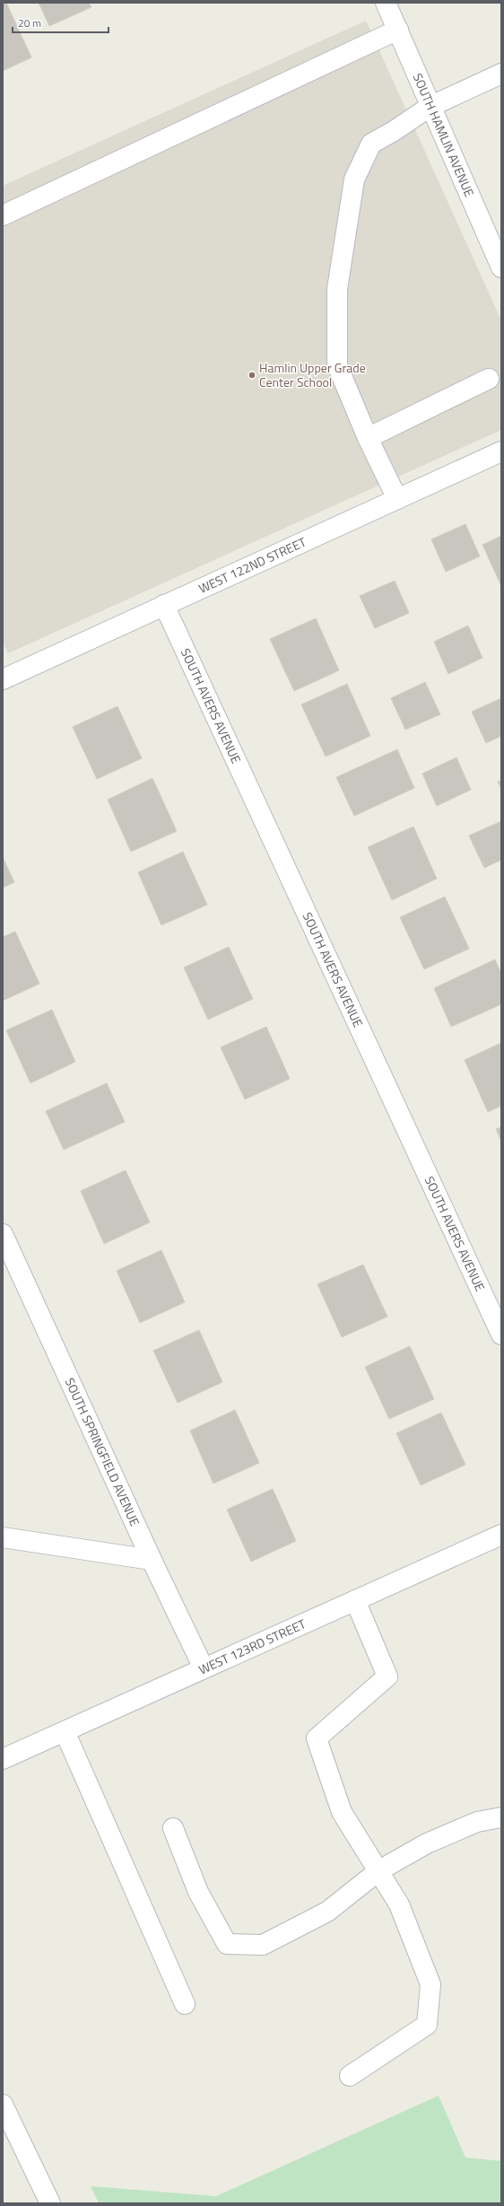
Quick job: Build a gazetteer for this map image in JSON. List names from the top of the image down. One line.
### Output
{"streets":{"street":["SOUTH HAMLIN AVENUE","WEST 122ND STREET","SOUTH AVERS AVENUE","SOUTH SPRINGFIELD AVENUE","WEST 123RD STREET"]},"crossings":[["WEST 122ND STREET","SOUTH AVERS AVENUE"],["SOUTH SPRINGFIELD AVENUE","WEST 123RD STREET"]],"places":["Hamlin Upper Grade Center School"],"scale_bar":"20 m"}
